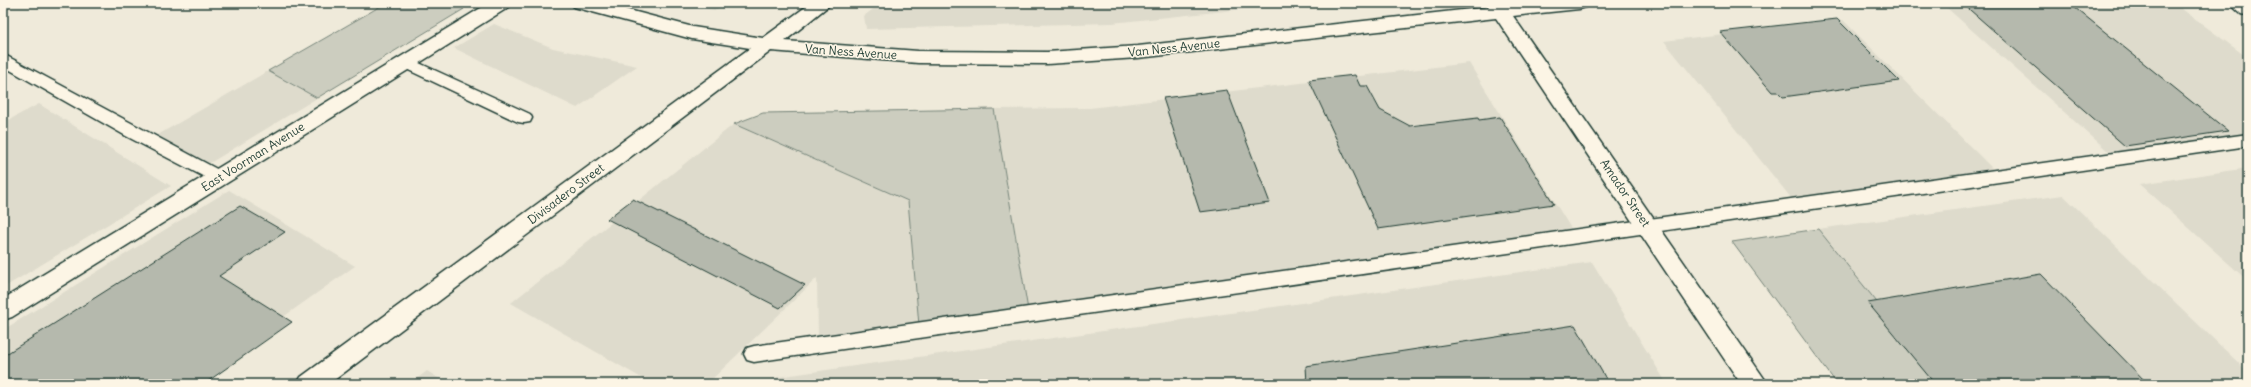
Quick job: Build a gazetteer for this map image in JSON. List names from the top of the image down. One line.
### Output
{"streets":{"main road":["Van Ness Avenue","East Voorman Avenue","Amador Street","Divisadero Street"]},"crossings":[["Van Ness Avenue","Amador Street"],["Van Ness Avenue","Divisadero Street"]]}
